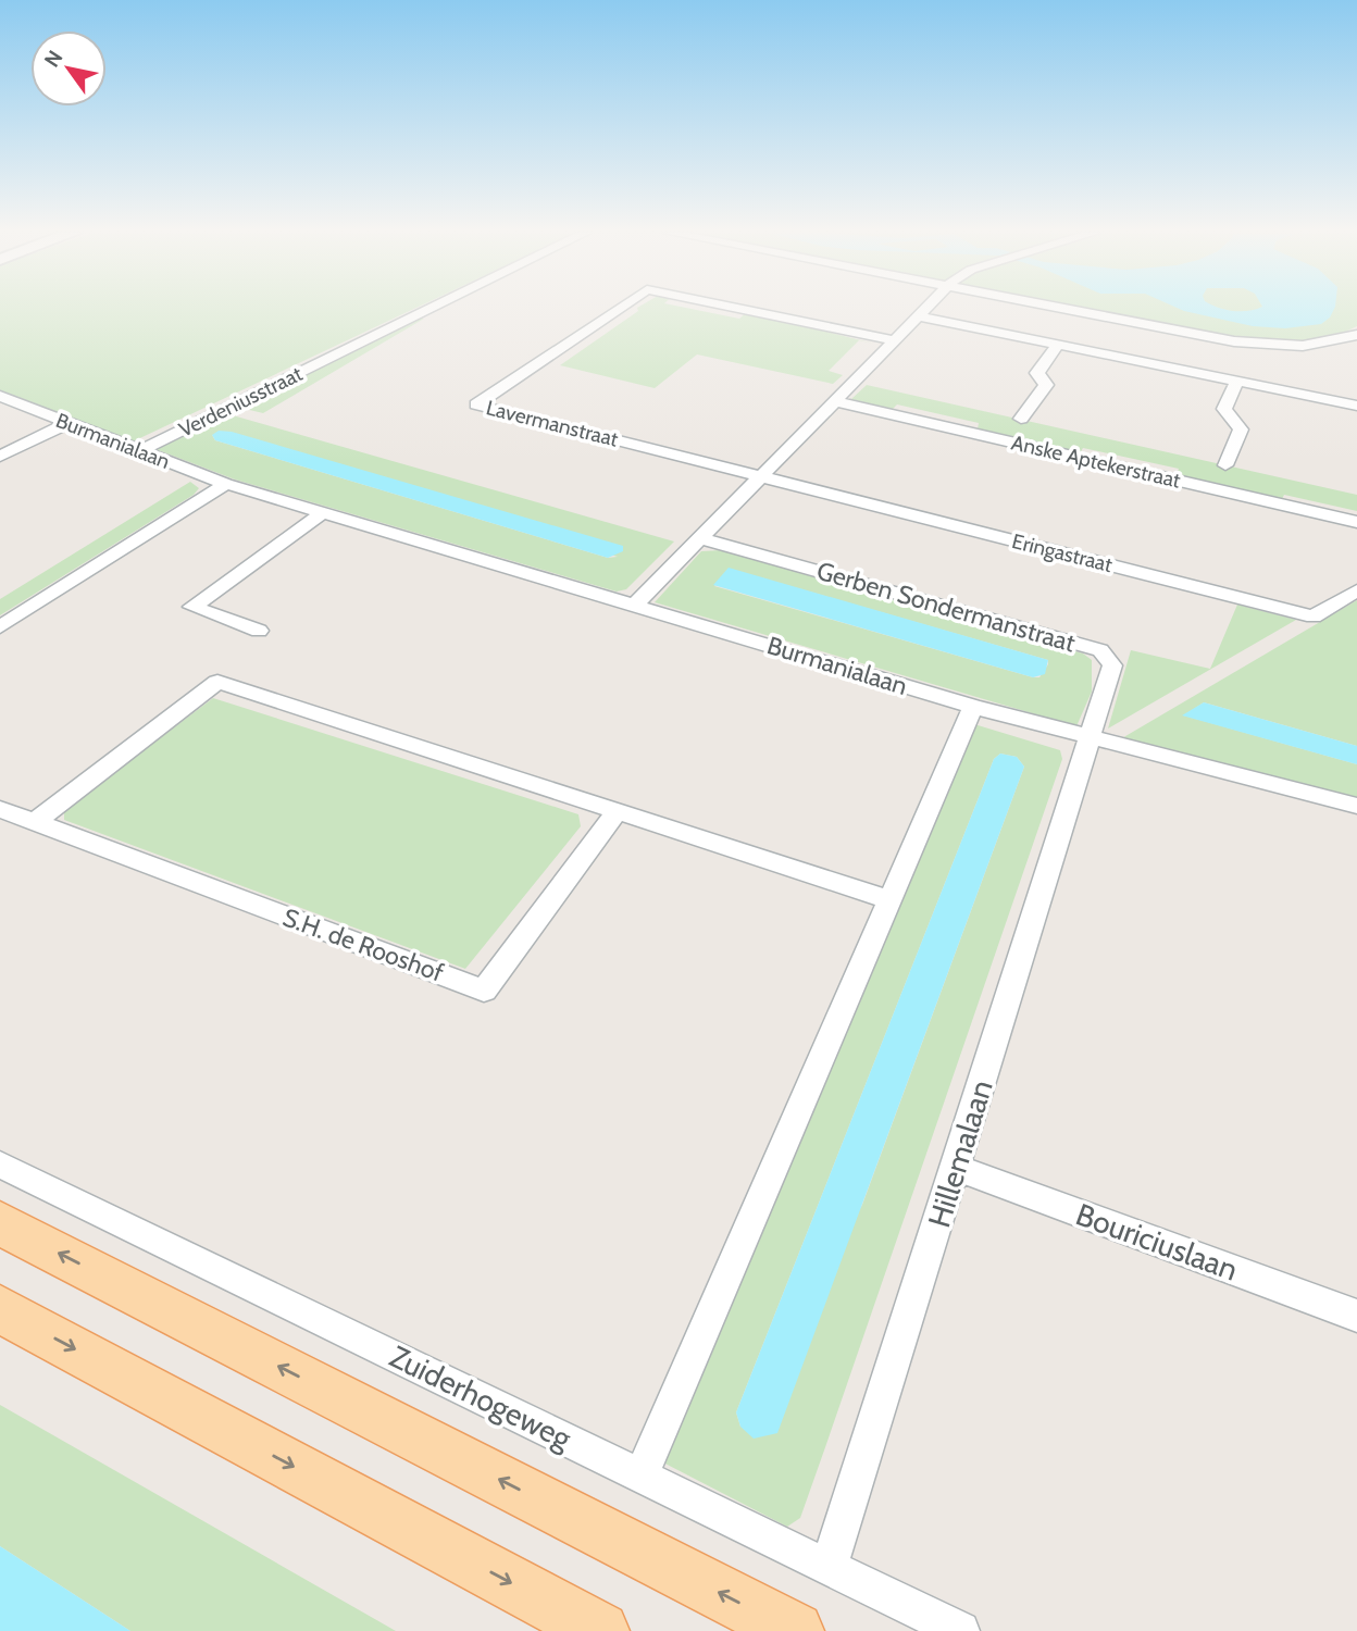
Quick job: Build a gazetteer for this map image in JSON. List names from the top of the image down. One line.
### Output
{"streets":{"street":["Verdeniusstraat","Lavermanstraat","Burmanialaan","Anske Aptekerstraat","Eringastraat","Gerben Sondermanstraat","S.H. de Rooshof","Hillemalaan","Bouriciuslaan","Zuiderhogeweg"]},"crossings":[["Verdeniusstraat","Burmanialaan"],["Lavermanstraat","Eringastraat"],["Burmanialaan","Gerben Sondermanstraat"],["Burmanialaan","Hillemalaan"],["Gerben Sondermanstraat","Hillemalaan"],["Hillemalaan","Bouriciuslaan"],["Hillemalaan","Zuiderhogeweg"]],"north":"top left"}
